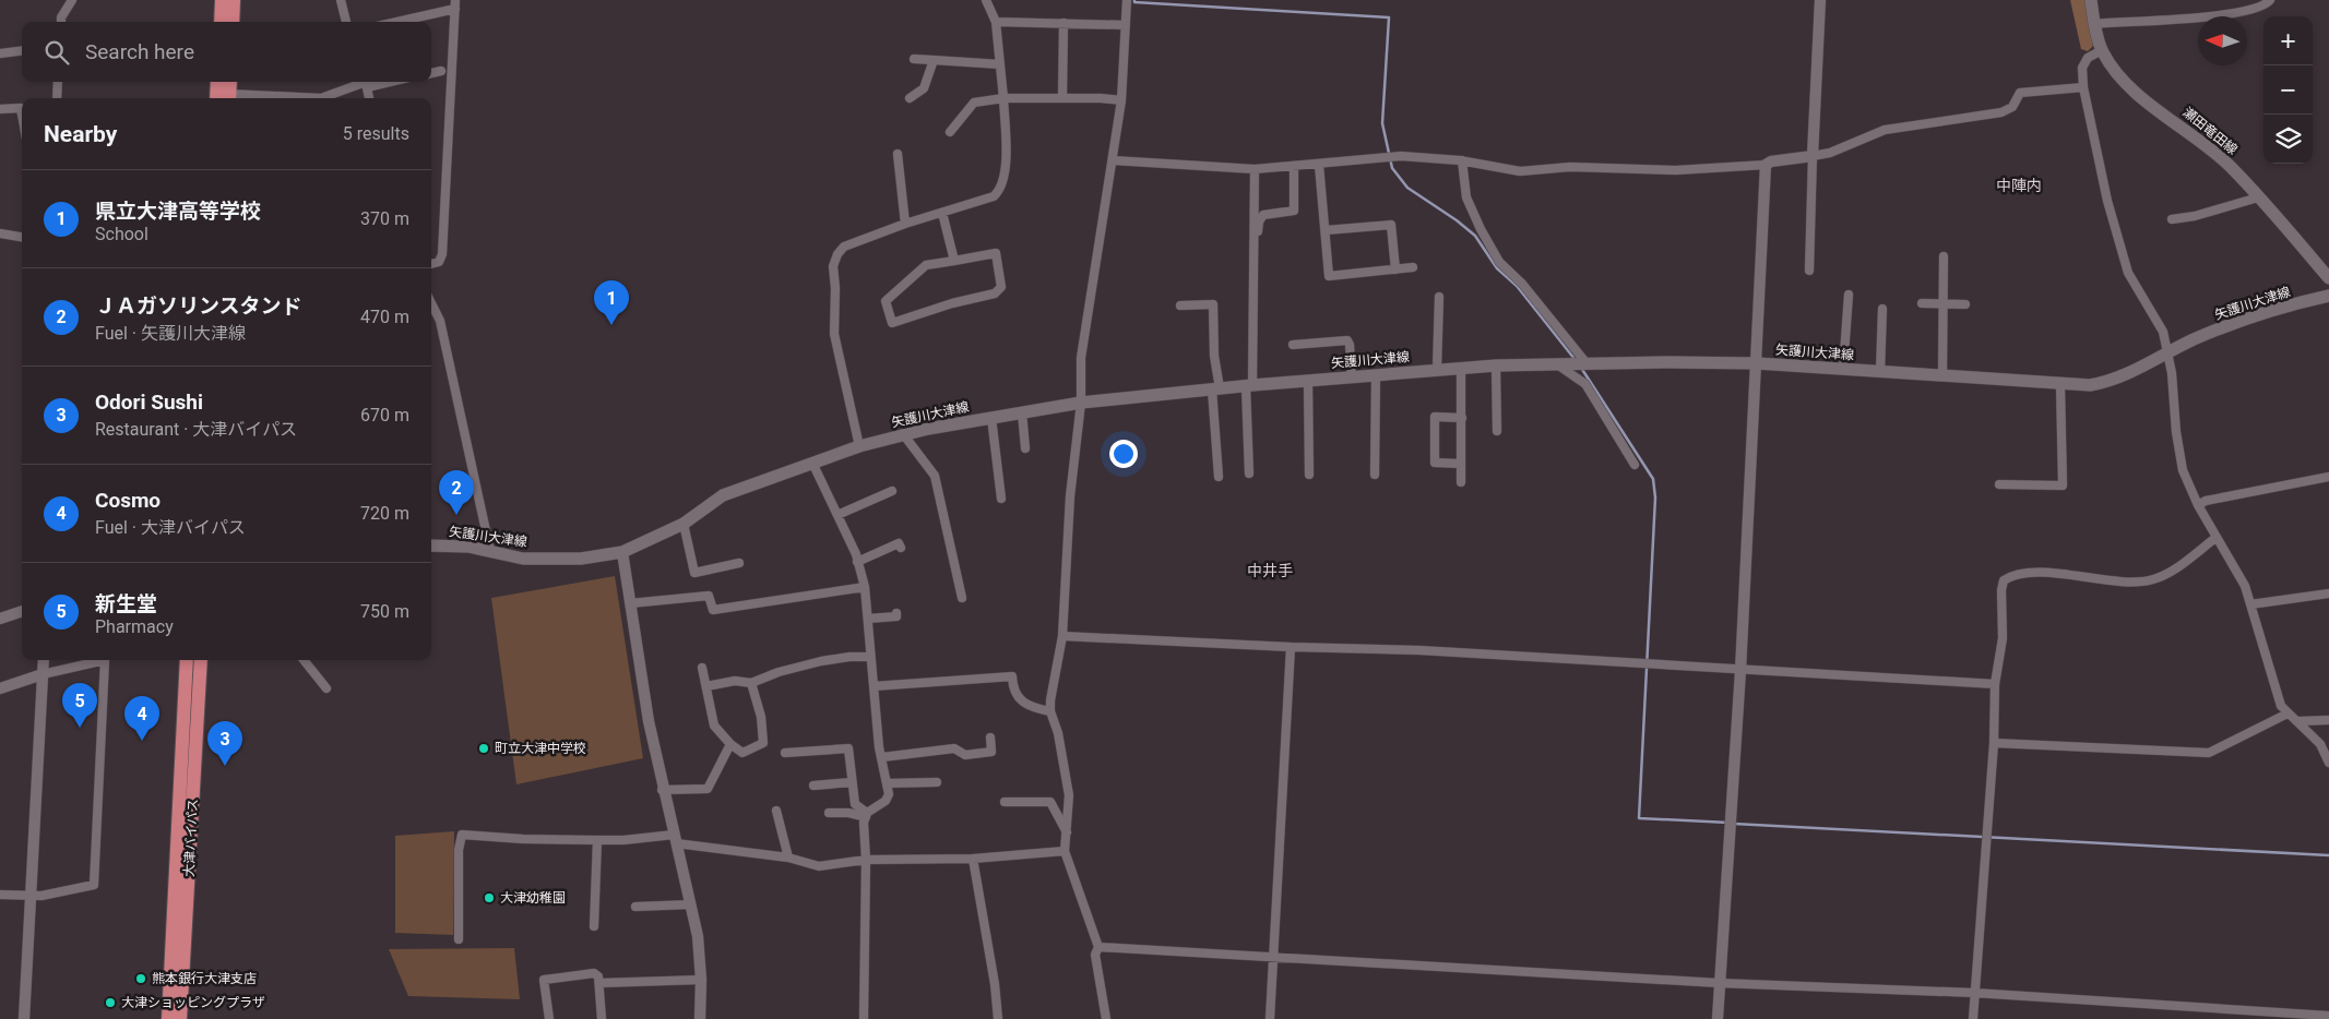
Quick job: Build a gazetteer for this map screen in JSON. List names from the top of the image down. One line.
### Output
{"streets":{"highway":["大津バイパス"],"main road":["瀬田竜田線","矢護川大津線"]},"districts":["中陣内","中井手"],"places":["町立大津中学校","大津幼稚園","熊本銀行大津支店","大津ショッピングプラザ"],"north":"left","page":{"map_buttons":["+","−"],"search":"Search here","heading":["Nearby","5 results"],"list":[{"mark":"1","name":"県立大津高等学校","note":"School","value":"370 m"},{"mark":"2","name":"ＪＡガソリンスタンド","note":"Fuel · 矢護川大津線","value":"470 m"},{"mark":"3","name":"Odori Sushi","note":"Restaurant · 大津バイパス","value":"670 m"},{"mark":"4","name":"Cosmo","note":"Fuel · 大津バイパス","value":"720 m"},{"mark":"5","name":"新生堂","note":"Pharmacy","value":"750 m"}],"pins":["1","2","5","4","3"]}}
